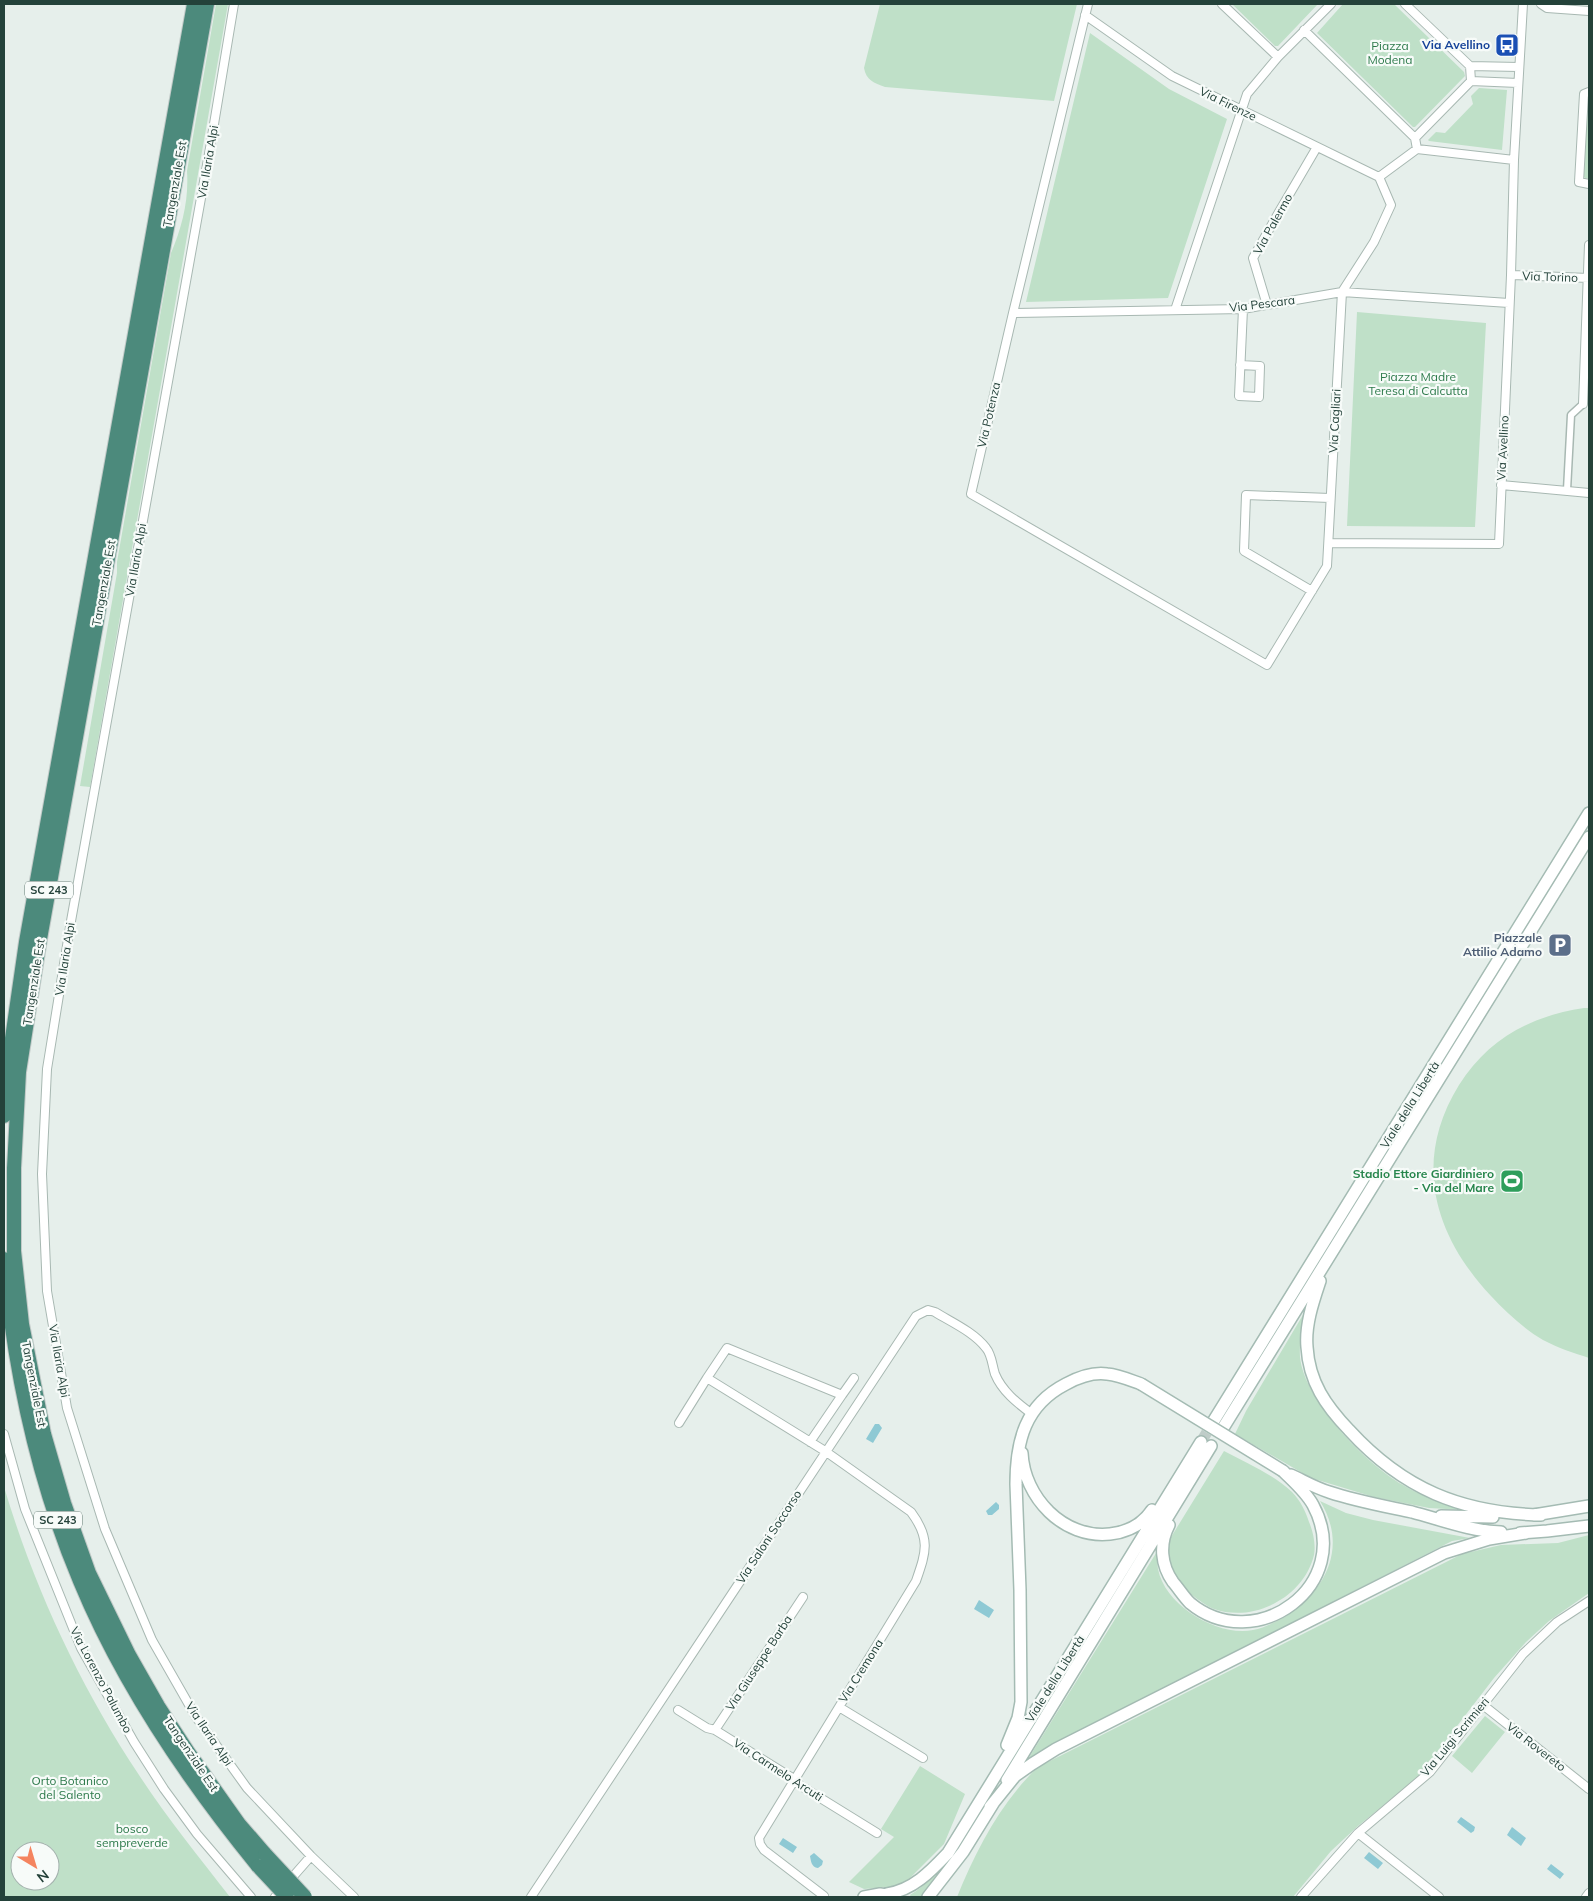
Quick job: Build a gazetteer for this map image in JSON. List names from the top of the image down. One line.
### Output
{"streets":{"highway":["Tangenziale Est","SC 243"],"main road":["Viale della Libertà"],"street":["Via Firenze","Via Ilaria Alpi","Via Palermo","Via Torino","Via Pescara","Via Potenza","Via Cagliari","Via Avellino","Via Saloni Soccorso","Via Giuseppe Barba","Via Cremona","Via Lorenzo Palumbo","Via Luigi Scrimieri","Via Rovereto","Via Carmelo Arcuti"]},"crossings":[["Via Firenze","Via Palermo"],["Via Firenze","Via Potenza"],["Via Firenze","Via Cagliari"],["Via Palermo","Via Pescara"],["Via Torino","Via Avellino"],["Via Pescara","Via Potenza"],["Via Pescara","Via Cagliari"],["Via Pescara","Via Avellino"],["Via Potenza","Via Cagliari"],["Via Cagliari","Via Avellino"],["Via Saloni Soccorso","Via Cremona"],["Via Giuseppe Barba","Via Carmelo Arcuti"],["Via Cremona","Via Carmelo Arcuti"],["Via Luigi Scrimieri","Via Rovereto"]],"parks":["Piazza Modena","Piazza Madre Teresa di Calcutta","Orto Botanico del Salento","bosco sempreverde"],"places":{"bus stop":["Via Avellino"],"parking":["Piazzale Attilio Adamo"],"sports":["Stadio Ettore Giardiniero - Via del Mare"]},"north":"bottom right"}
